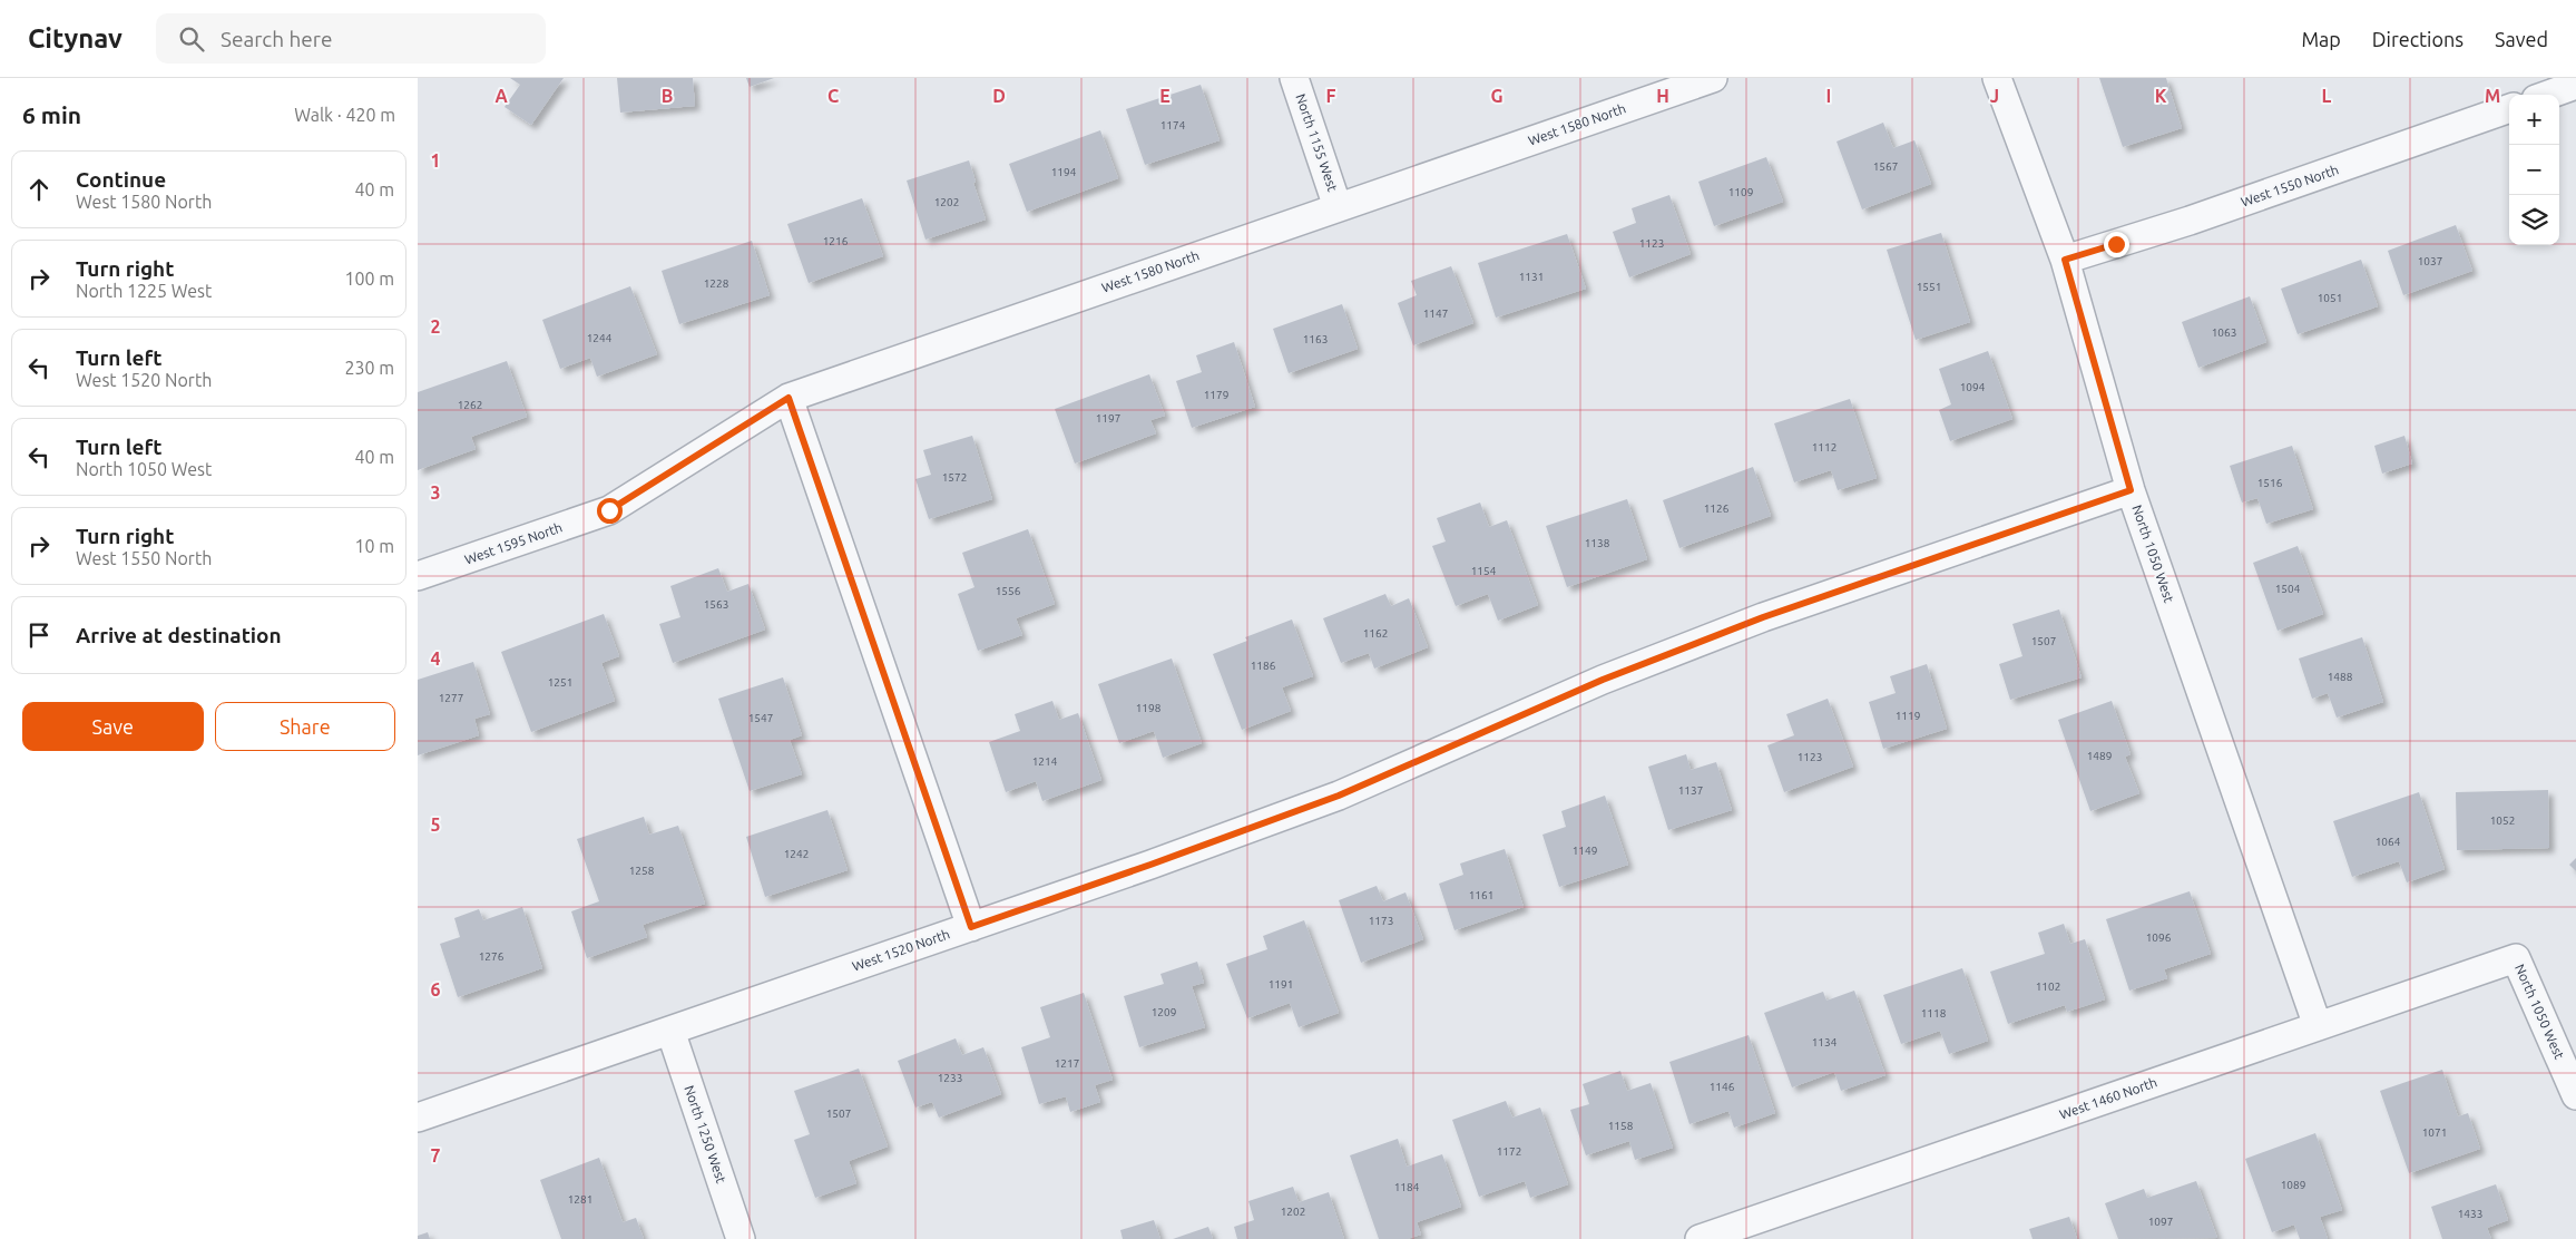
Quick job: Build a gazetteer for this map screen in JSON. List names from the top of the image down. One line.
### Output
{"streets":{"street":["West 1580 North","North 1155 West","West 1550 North","West 1595 North","North 1050 West","West 1520 North","West 1460 North","North 1250 West"]},"crossings":[["West 1580 North","North 1155 West"],["West 1580 North","West 1595 North"],["West 1550 North","North 1050 West"],["North 1050 West","West 1520 North"],["North 1050 West","West 1460 North"],["West 1520 North","North 1250 West"]],"house_numbers":["1174","1567","1194","1109","1202","1216","1123","1037","1131","1228","1551","1051","1147","1063","1244","1163","1094","1179","1262","1197","1112","1572","1516","1126","1138","1154","1504","1556","1563","1162","1507","1186","1488","1251","1277","1198","1119","1547","1489","1123","1214","1137","1052","1064","1149","1242","1258","1161","1173","1096","1276","1191","1102","1209","1118","1134","1217","1233","1146","1507","1158","1071","1172","1089","1184","1281","1202","1433","1097"],"page":{"header":"Citynav","search":"Search here","nav":["Map","Directions","Saved"],"heading":["6 min","Walk · 420 m"],"map_buttons":["+","−"],"list":[["Continue","West 1580 North","40 m"],["Turn right","North 1225 West","100 m"],["Turn left","West 1520 North","230 m"],["Turn left","North 1050 West","40 m"],["Turn right","West 1550 North","10 m"],"Arrive at destination"],"buttons":["Save","Share"]},"grid":{"columns":["A","B","C","D","E","F","G","H","I","J","K","L","M"],"rows":["1","2","3","4","5","6","7"]}}
